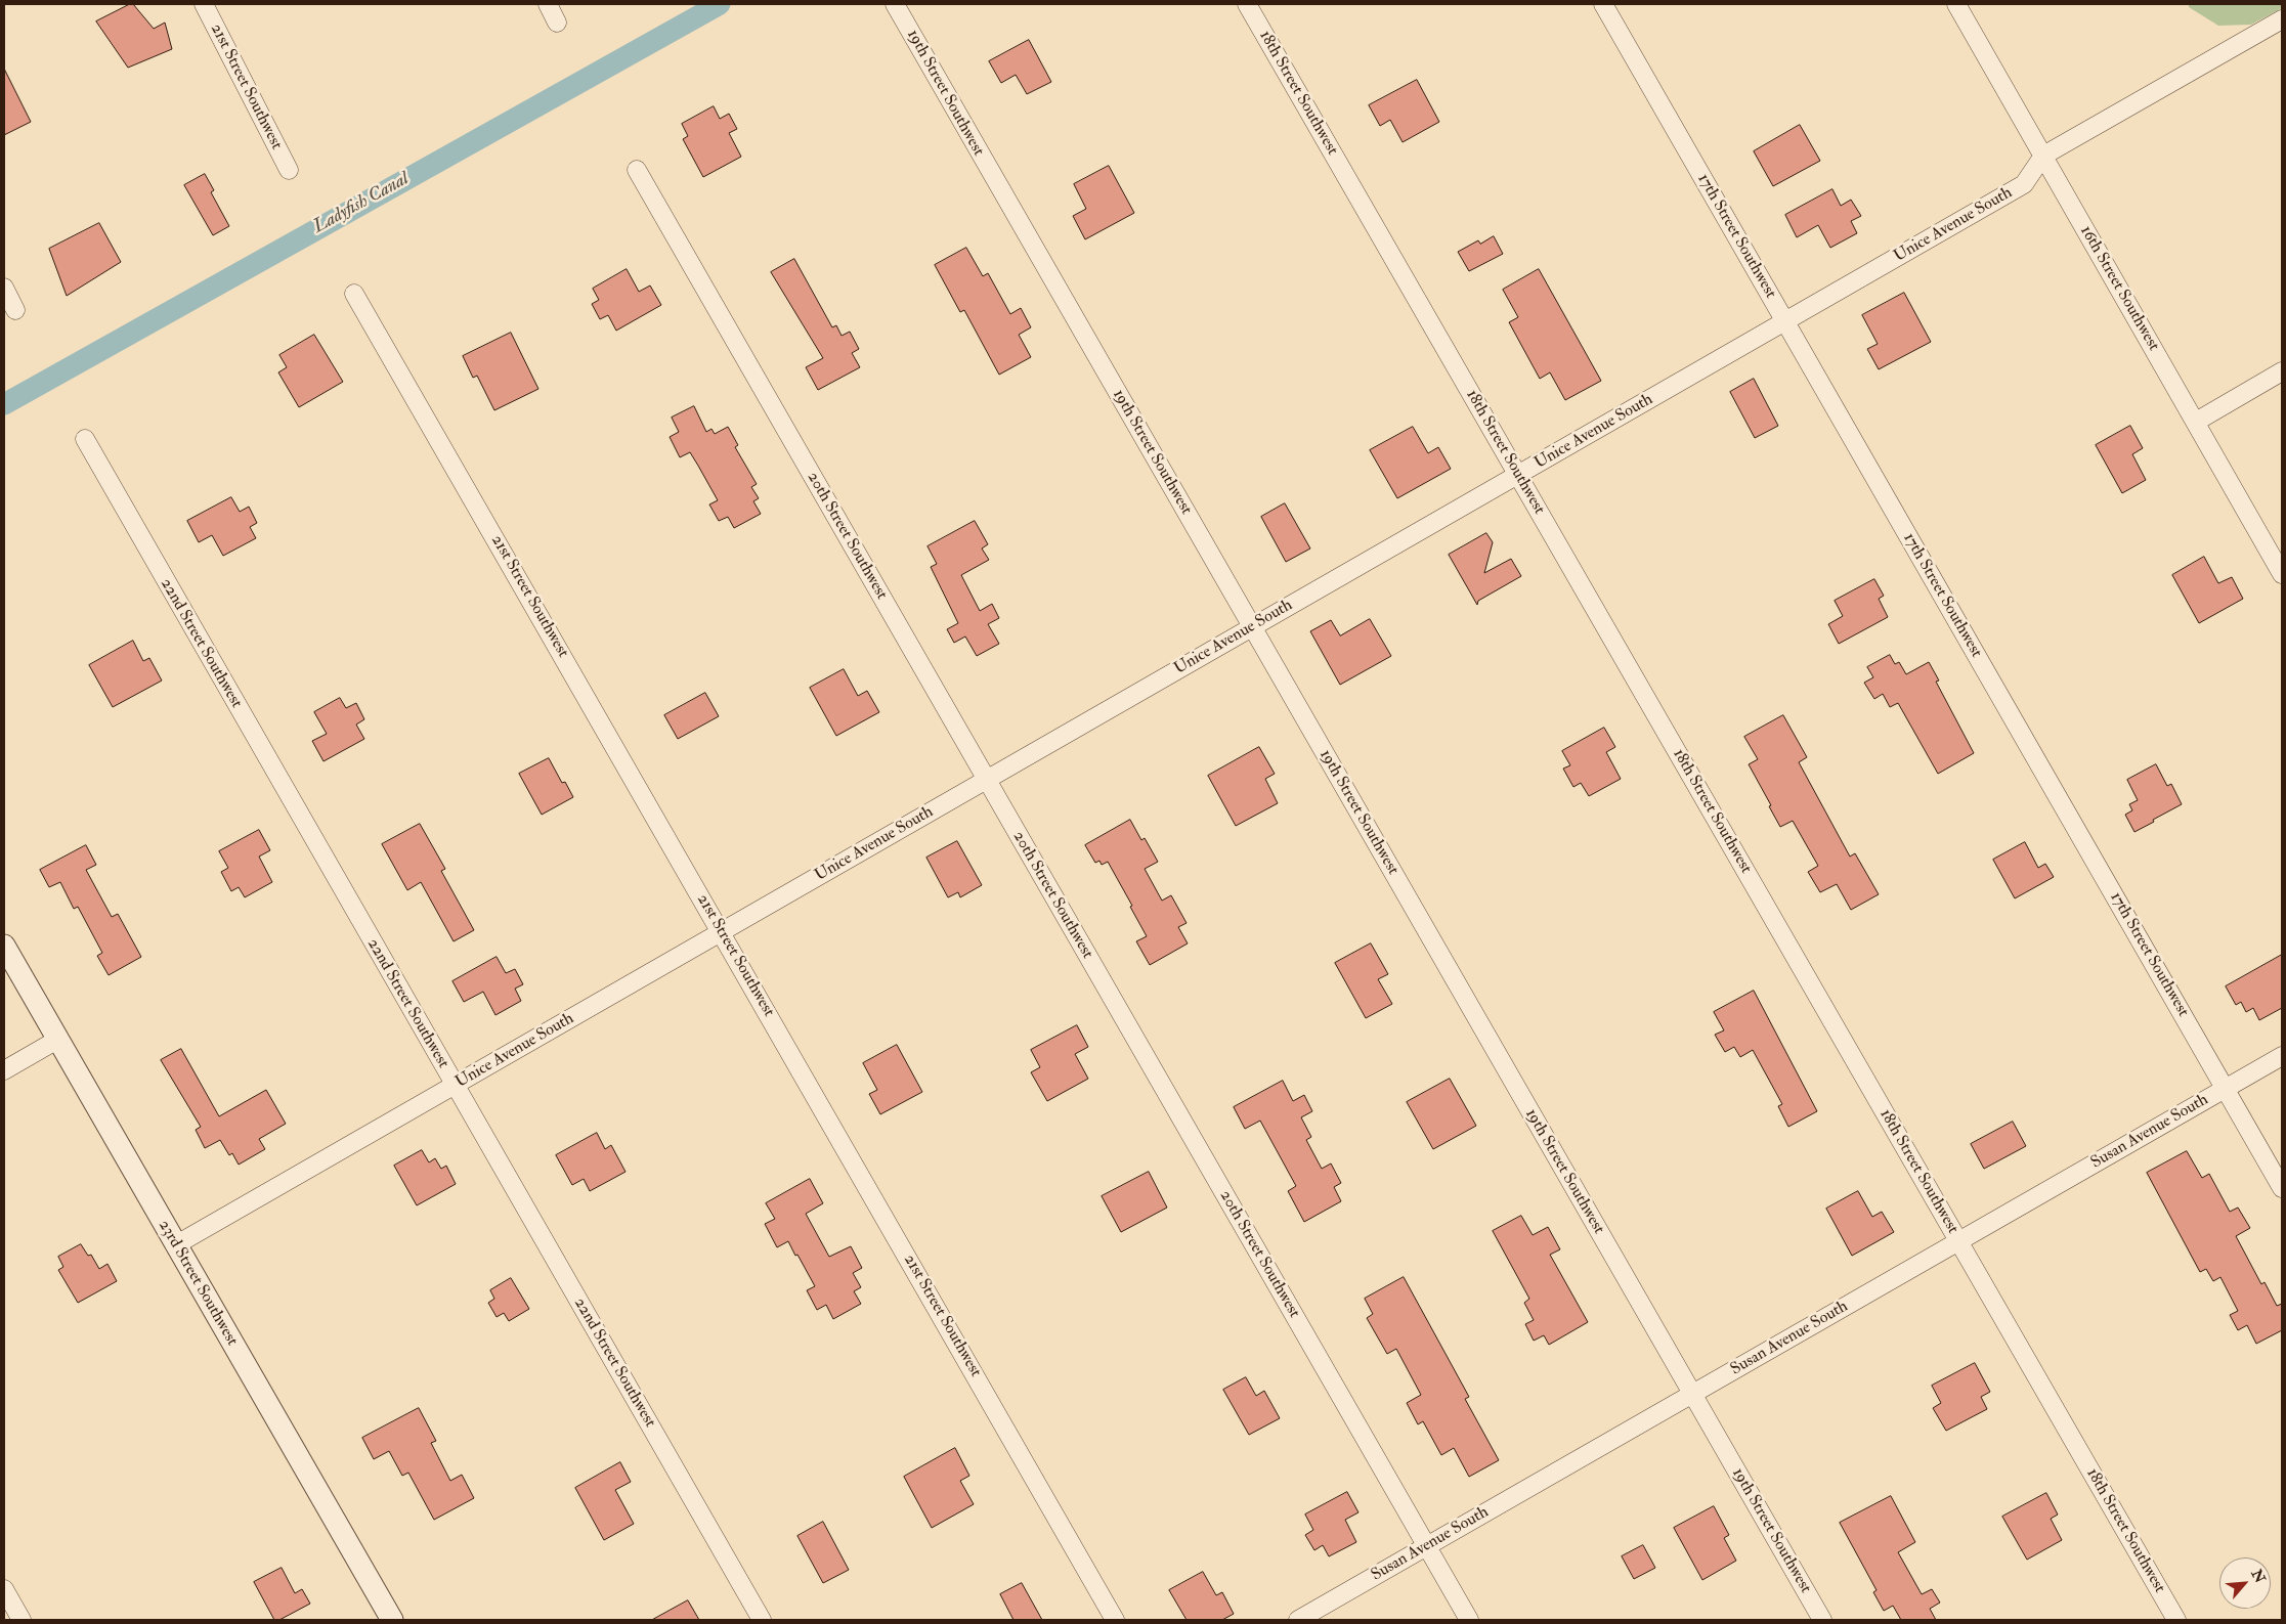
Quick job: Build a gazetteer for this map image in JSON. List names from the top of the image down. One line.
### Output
{"streets":{"street":["21st Street Southwest","19th Street Southwest","18th Street Southwest","Unice Avenue South","17th Street Southwest","16th Street Southwest","20th Street Southwest","22nd Street Southwest","Susan Avenue South","23rd Street Southwest"]},"crossings":[["21st Street Southwest","Unice Avenue South"],["19th Street Southwest","Unice Avenue South"],["19th Street Southwest","Susan Avenue South"],["18th Street Southwest","Unice Avenue South"],["18th Street Southwest","Susan Avenue South"],["Unice Avenue South","17th Street Southwest"],["Unice Avenue South","16th Street Southwest"],["Unice Avenue South","20th Street Southwest"],["Unice Avenue South","22nd Street Southwest"],["Unice Avenue South","23rd Street Southwest"],["17th Street Southwest","Susan Avenue South"],["20th Street Southwest","Susan Avenue South"]],"water":["Ladyfish Canal"],"north":"top right"}
